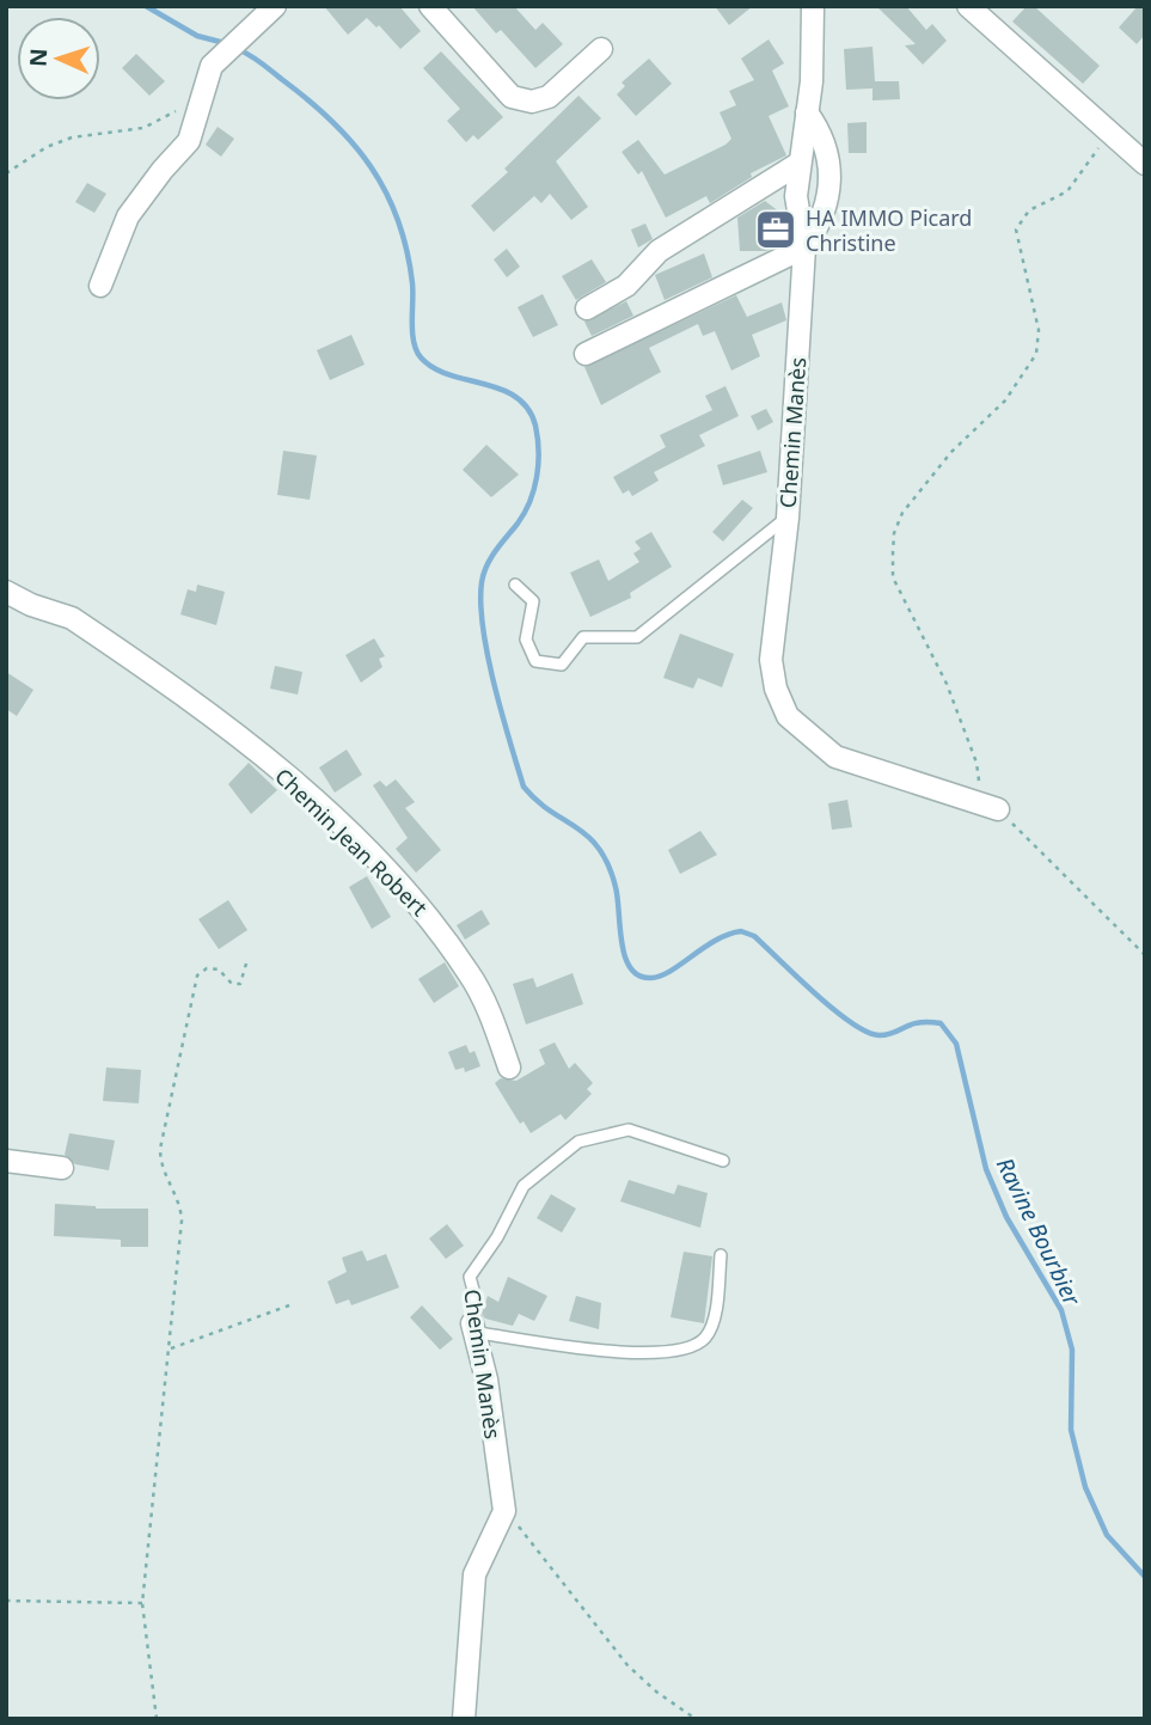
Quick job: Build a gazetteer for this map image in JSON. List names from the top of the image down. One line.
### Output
{"streets":{"street":["Chemin Manès","Chemin Jean Robert"]},"water":["Ravine Bourbier"],"places":{"office":["HA IMMO Picard Christine"]},"north":"left"}
